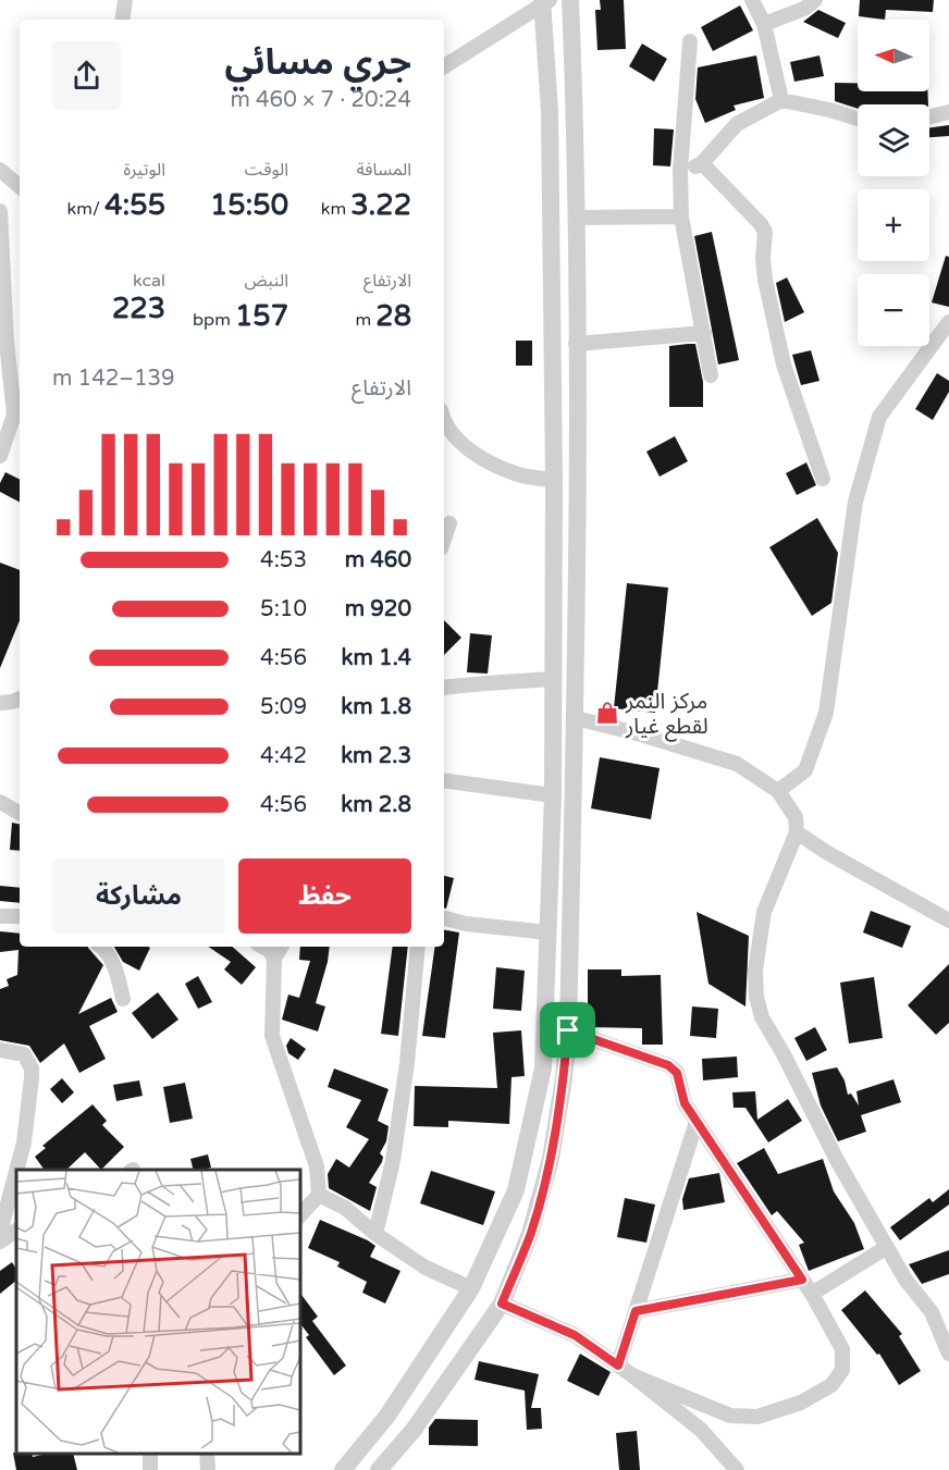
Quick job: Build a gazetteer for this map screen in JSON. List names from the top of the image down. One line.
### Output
{"places":{"shop":["مركز النمر لقطع غيار"]},"north":"left","page":{"map_buttons":["+","−"],"heading":["جري مسائي","20:24 · 7 × 460 m"],"stats":[["المسافة","3.22 km"],["الوقت","15:50"],["الوتيرة","4:55 /km"],["الارتفاع","28 m"],["النبض","157 bpm"],["kcal","223"]],"chart":["الارتفاع","139–142 m"],"list":[{"name":"460 m","note":"4:53"},{"name":"920 m","note":"5:10"},{"name":"1.4 km","note":"4:56"},{"name":"1.8 km","note":"5:09"},{"name":"2.3 km","note":"4:42"},{"name":"2.8 km","note":"4:56"}],"buttons":["حفظ","مشاركة"]}}
